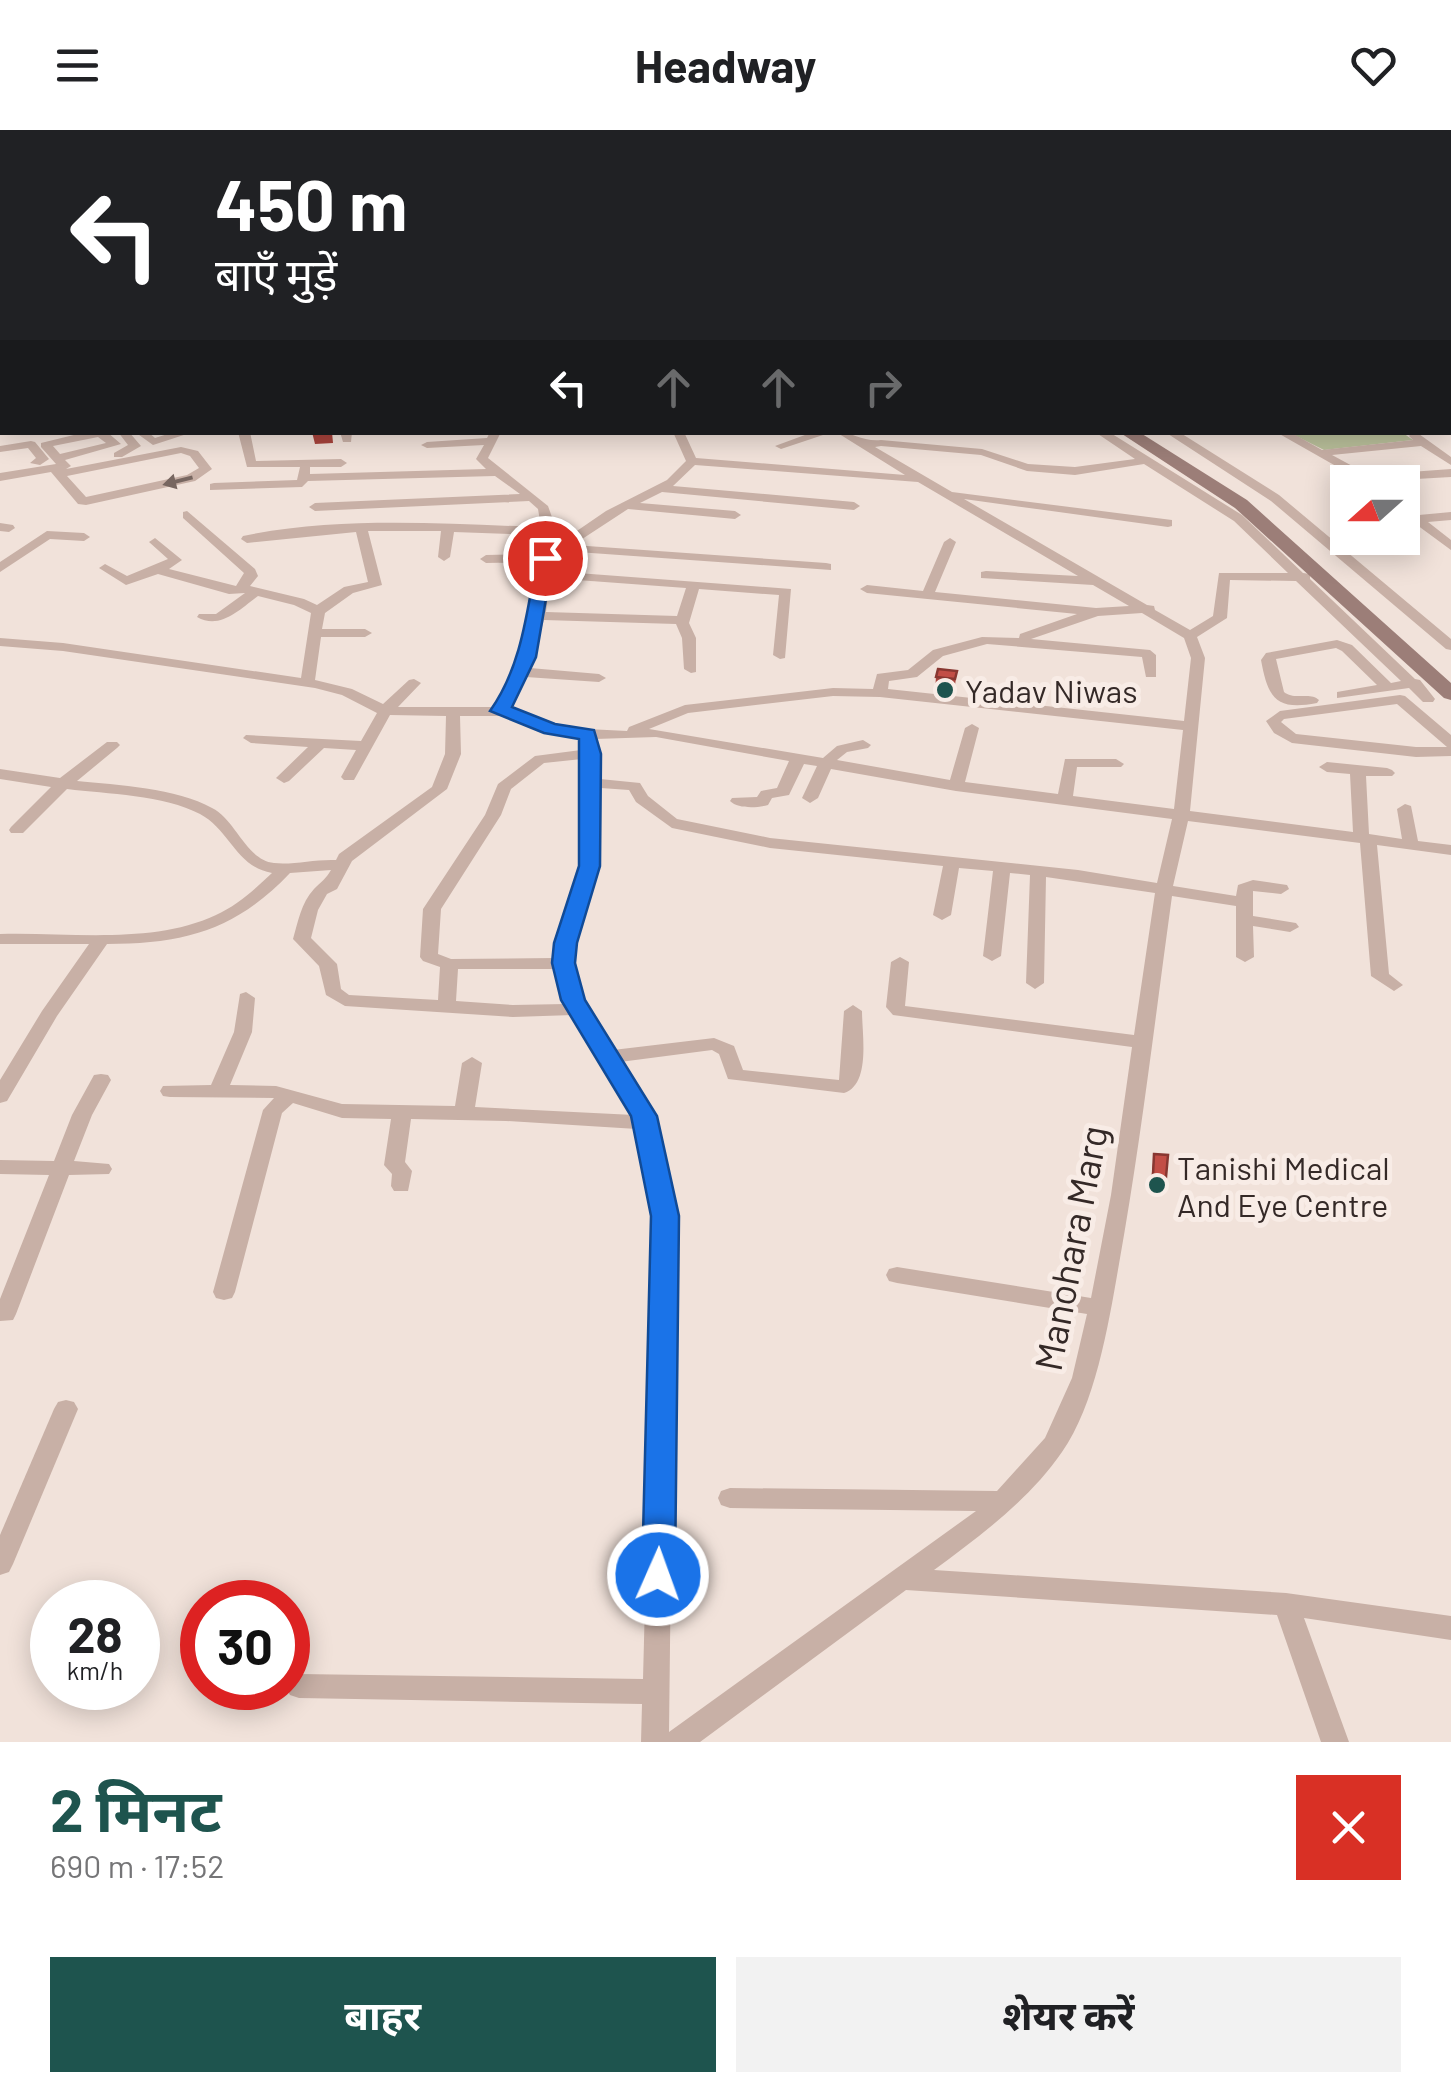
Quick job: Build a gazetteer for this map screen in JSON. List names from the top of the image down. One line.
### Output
{"streets":{"street":["Manohara Marg"]},"places":["Yadav Niwas","Tanishi Medical And Eye Centre"],"north":"left","page":{"header":"Headway","turn":["450 m","बाएँ मुड़ें"],"speed":"28 km/h","limit":"30","heading":["2 मिनट","690 m · 17:52"],"buttons":["बाहर","शेयर करें"]}}
